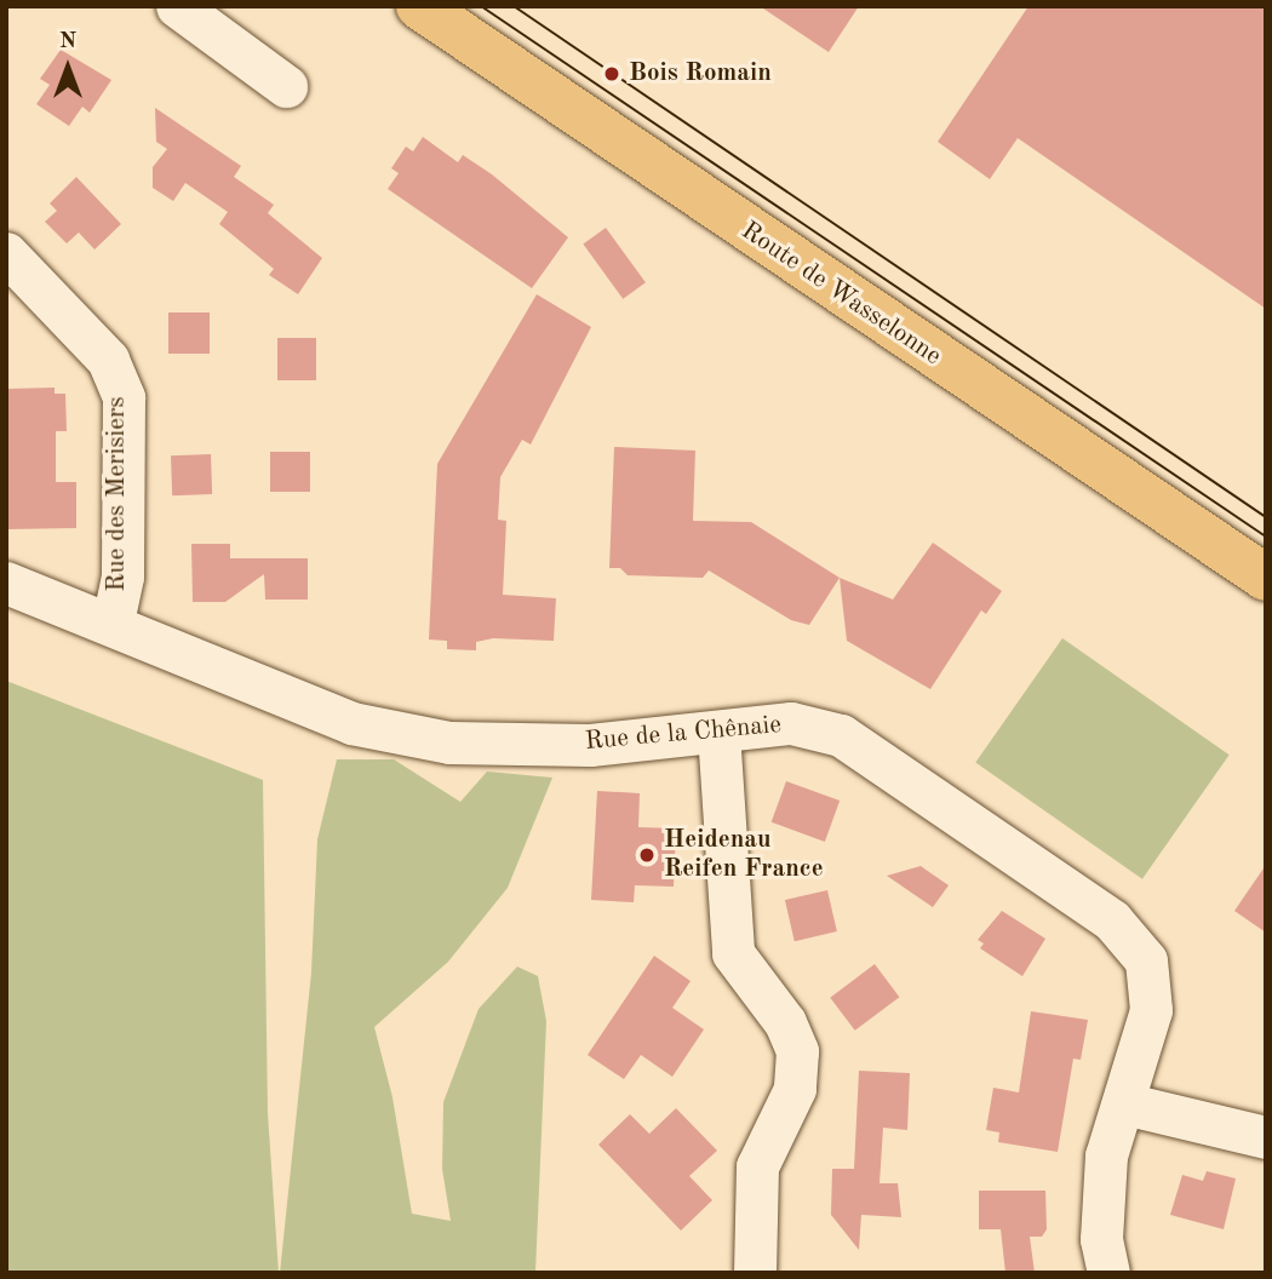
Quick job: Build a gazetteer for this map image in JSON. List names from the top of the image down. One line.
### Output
{"streets":{"main road":["Route de Wasselonne"],"street":["Rue des Merisiers","Rue de la Chênaie"]},"crossings":[["Rue des Merisiers","Rue de la Chênaie"]],"places":["Bois Romain","Heidenau Reifen France"],"north":"top"}
